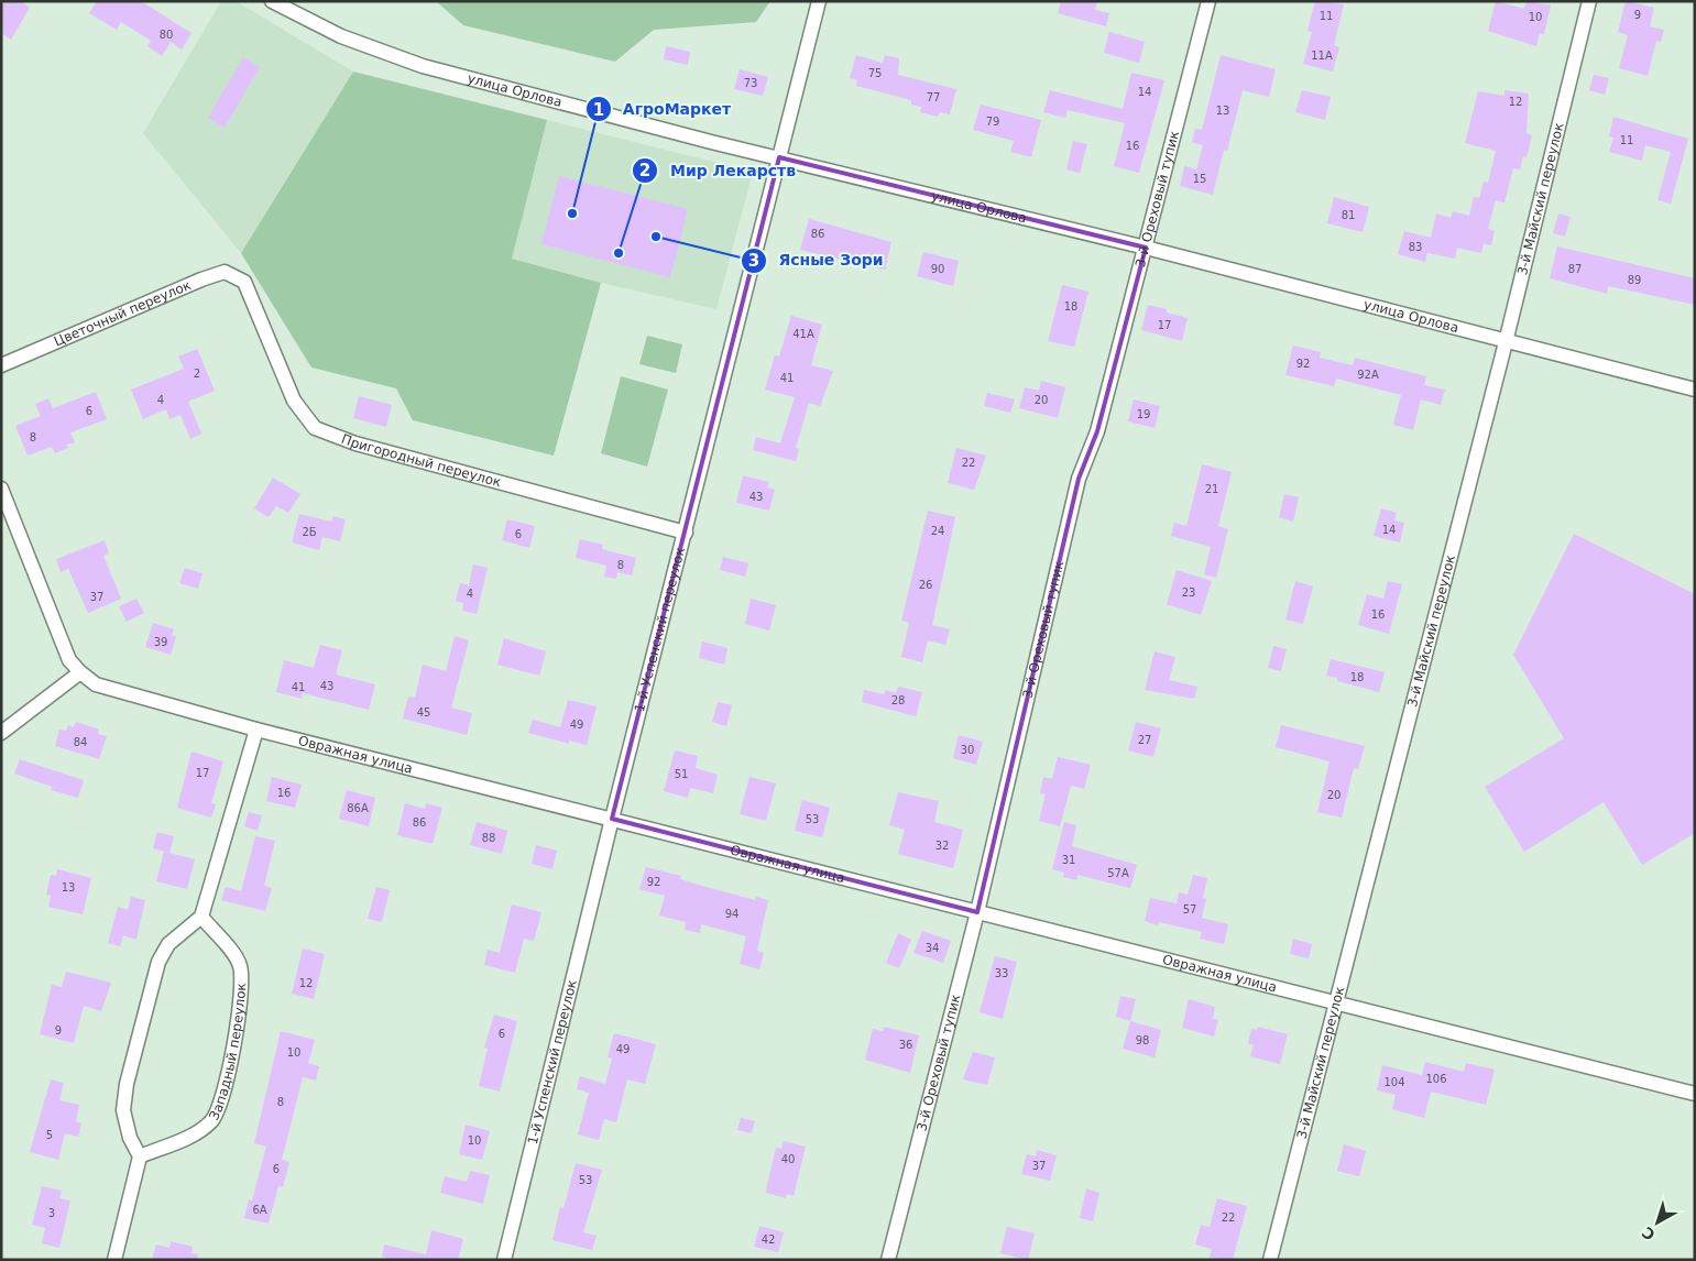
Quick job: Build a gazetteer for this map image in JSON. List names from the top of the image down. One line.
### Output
{"streets":{"street":["улица Орлова","3-й Ореховый тупик","3-й Майский переулок","Цветочный переулок","Пригородный переулок","1-й Успенский переулок","Овражная улица","Западный переулок"]},"crossings":[["улица Орлова","3-й Ореховый тупик"],["улица Орлова","3-й Майский переулок"],["улица Орлова","1-й Успенский переулок"],["3-й Ореховый тупик","Овражная улица"],["3-й Майский переулок","Овражная улица"],["Цветочный переулок","Пригородный переулок"],["Пригородный переулок","1-й Успенский переулок"],["1-й Успенский переулок","Овражная улица"]],"places":["АгроМаркет","Ясные Зори","Мир Лекарств"],"house_numbers":["9","11","10","80","11А","75","73","14","77","12","13","79","11","16","15","81","86","83","90","87","89","18","17","41А","92","2","92А","41","4","20","6","19","8","22","21","43","14","24","2Б","6","8","26","23","4","37","16","39","18","43","41","28","45","49","27","84","30","17","51","16","20","86А","53","86","88","32","31","57А","92","13","57","94","34","33","12","9","6","98","36","49","10","106","104","8","5","10","40","37","6","53","6А","3","22","42"],"north":"bottom left"}
